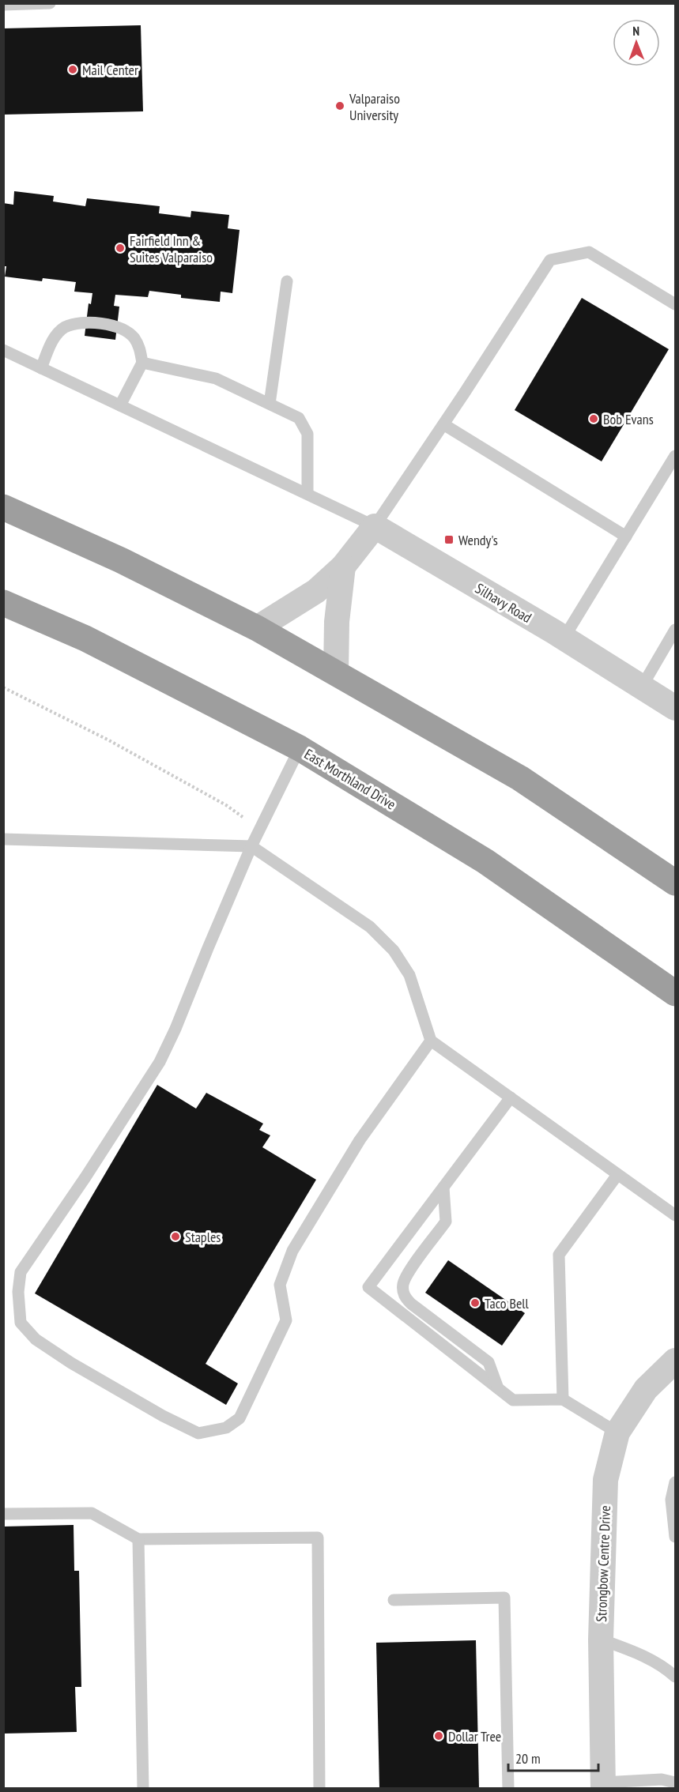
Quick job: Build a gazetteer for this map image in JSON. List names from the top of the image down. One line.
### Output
{"streets":{"highway":["East Morthland Drive"],"street":["Silhavy Road","Strongbow Centre Drive"]},"places":{"other":["Mail Center","Valparaiso University","Fairfield Inn & Suites Valparaiso","Bob Evans","Staples","Taco Bell","Dollar Tree"],"transit":["Wendy's"]},"scale_bar":"20 m","north":"top"}
